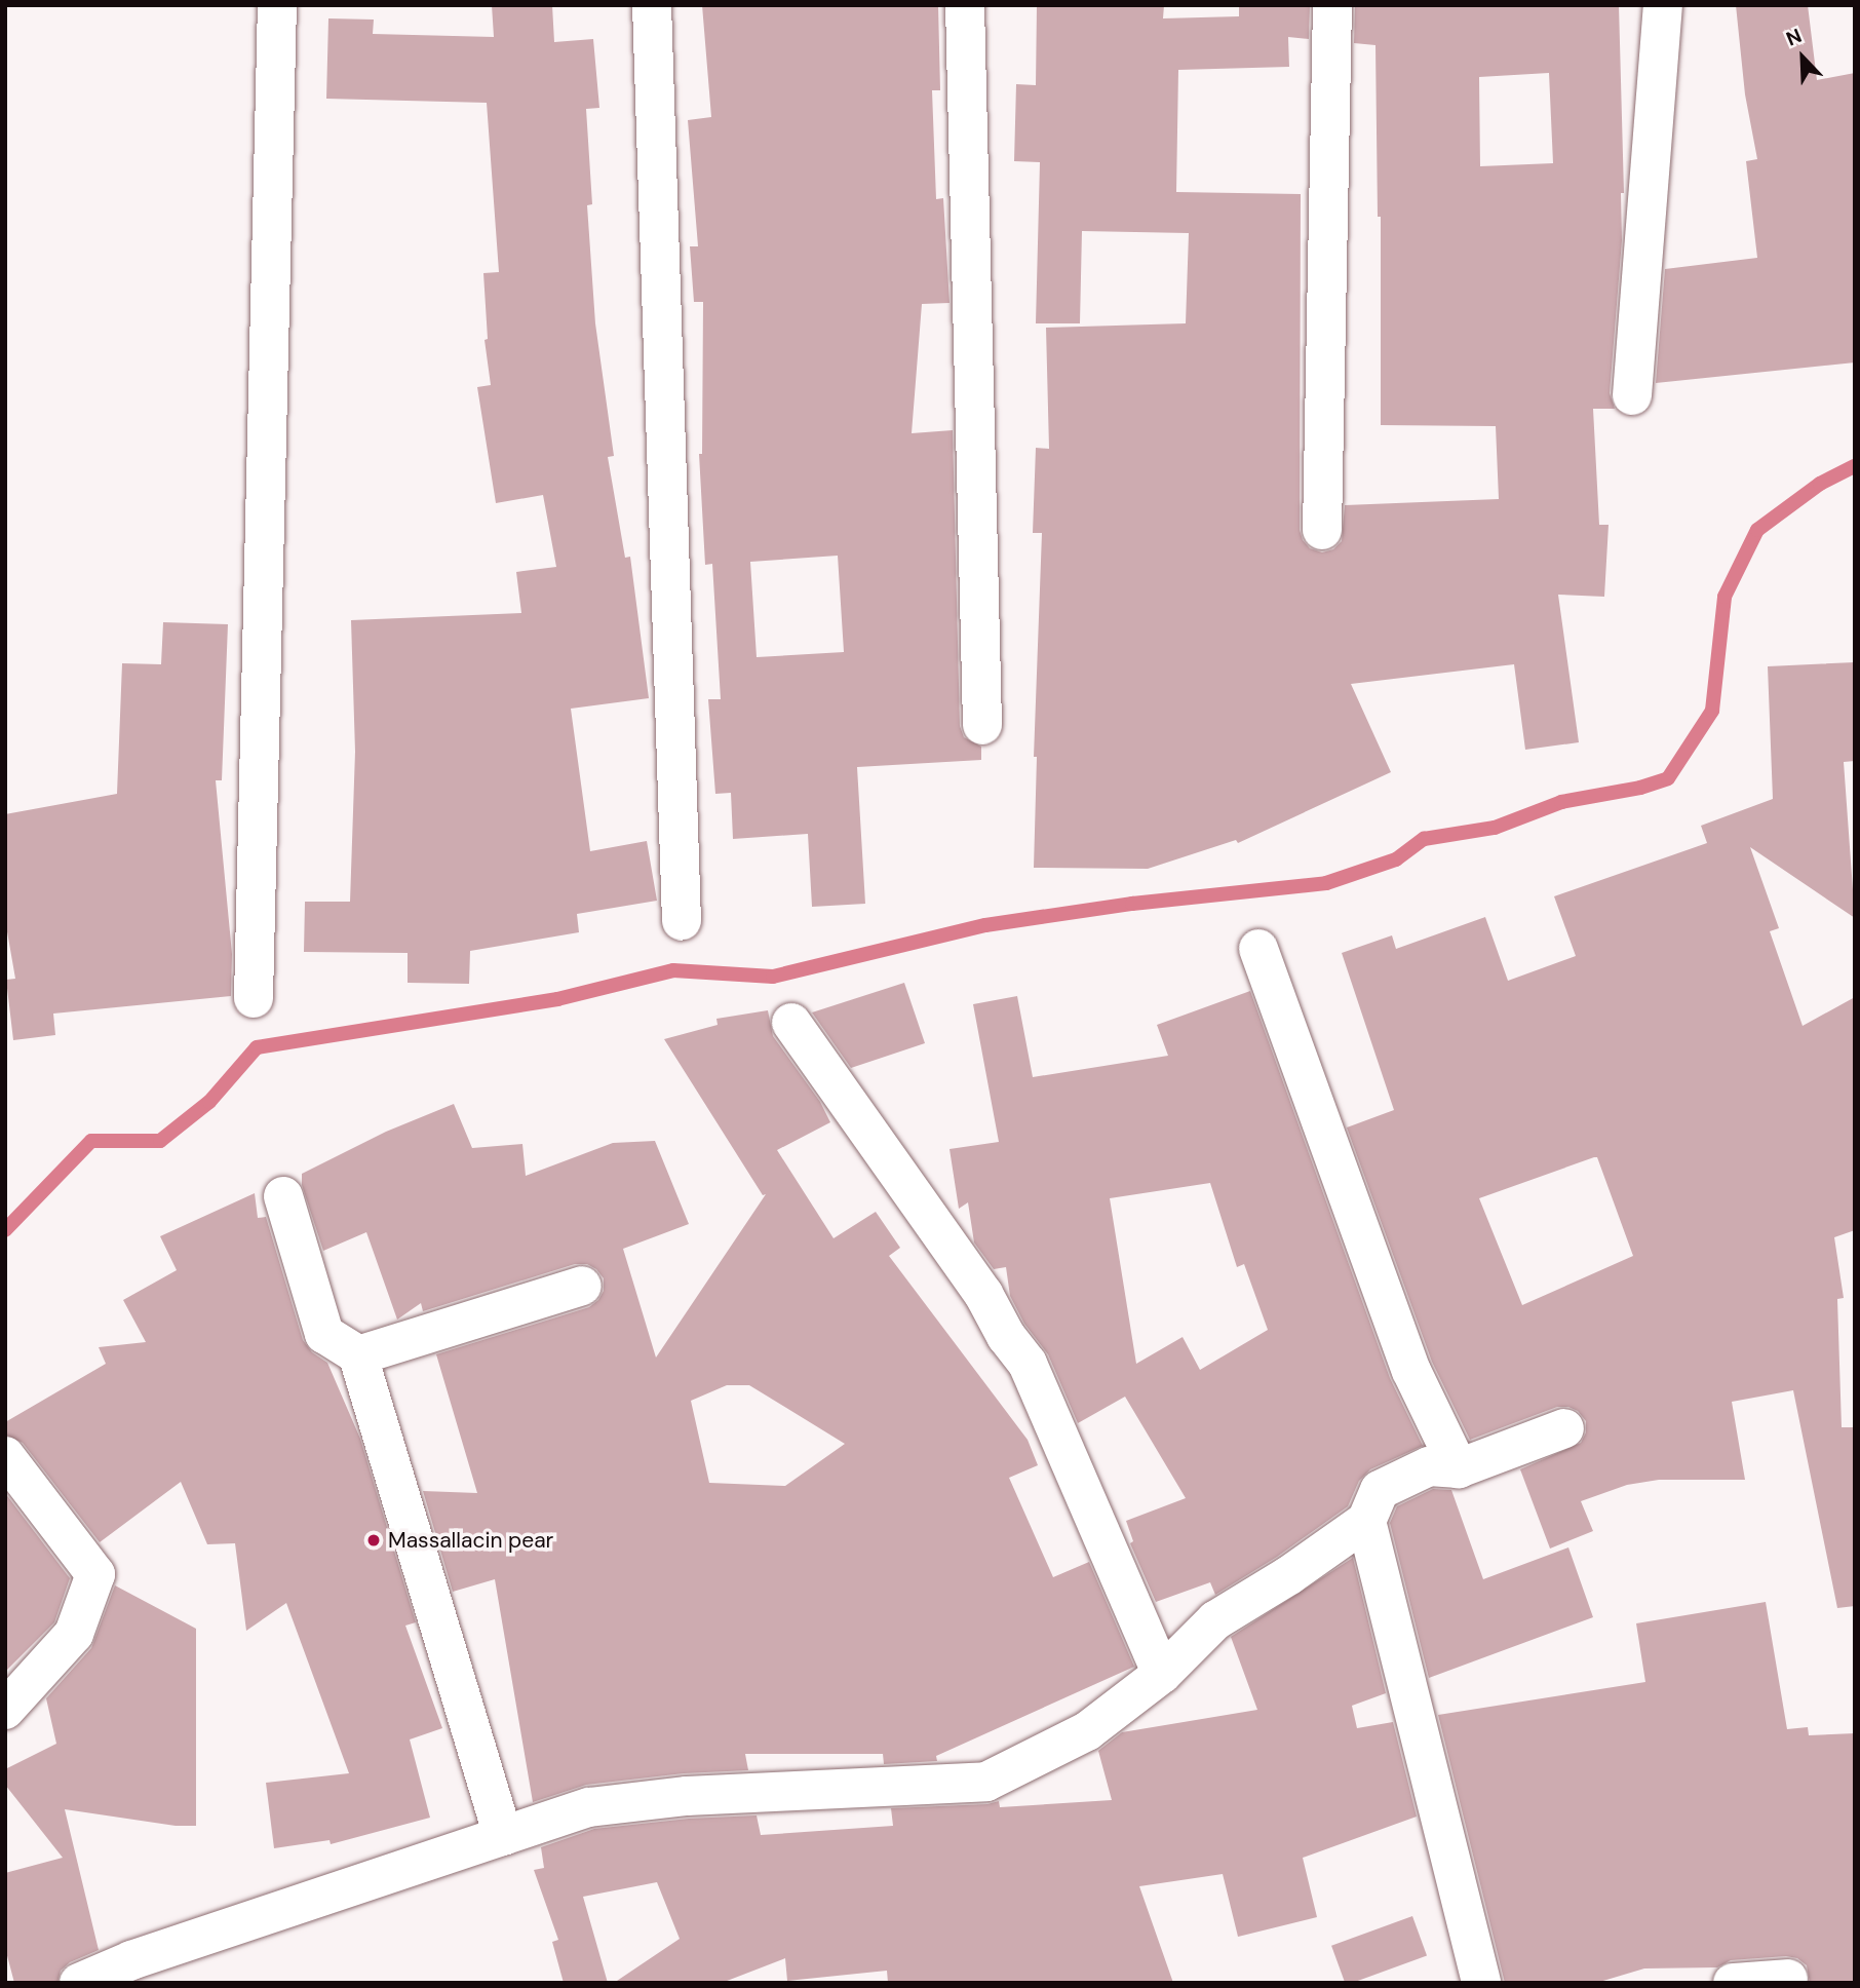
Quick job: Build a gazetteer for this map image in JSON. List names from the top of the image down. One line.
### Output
{"places":["Massallacin pear"],"north":"top left"}
